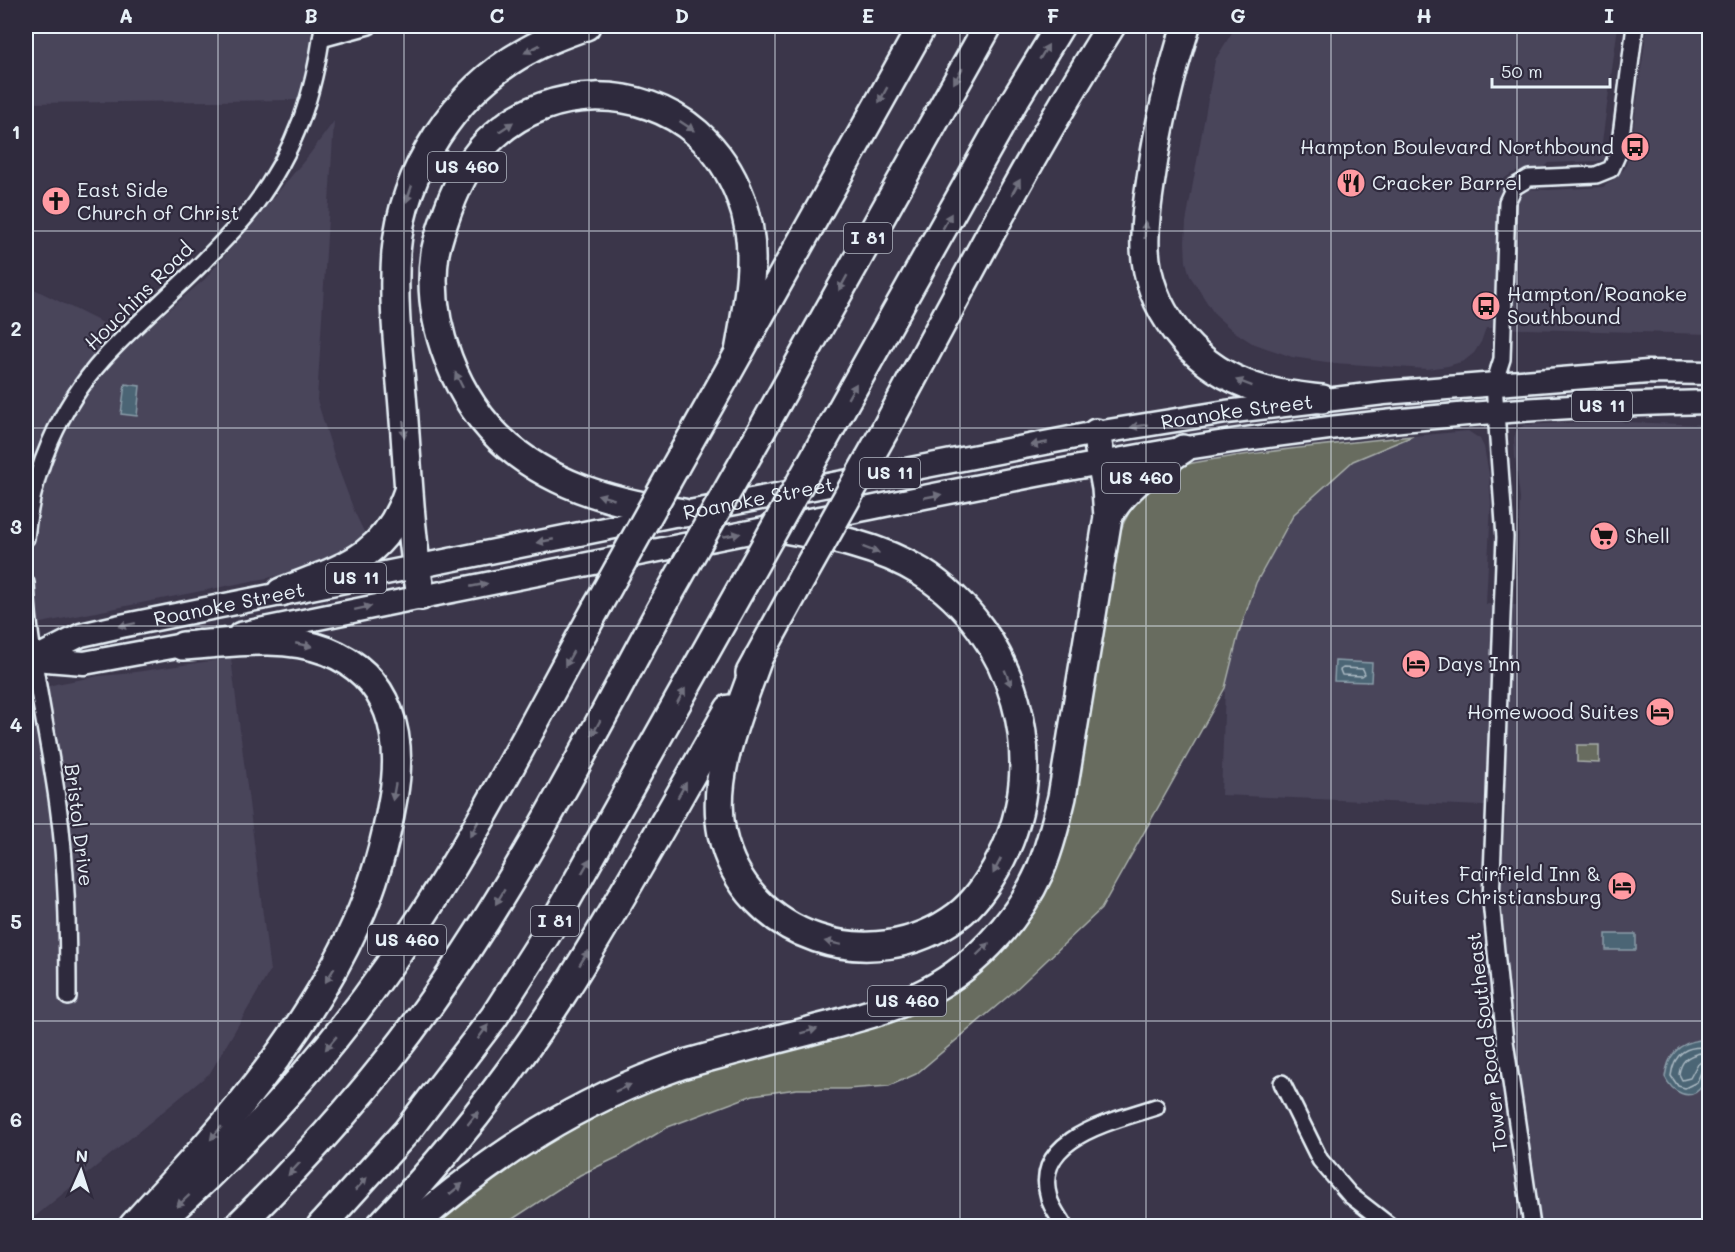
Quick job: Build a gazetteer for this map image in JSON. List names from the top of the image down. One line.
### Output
{"streets":{"highway":["US 460","I 81"],"main road":["US 11","Roanoke Street"],"street":["Houchins Road","Bristol Drive","Tower Road Southeast"]},"crossings":[["US 460","Roanoke Street"],["Roanoke Street","Bristol Drive"],["Roanoke Street","Tower Road Southeast"]],"places":{"bus stop":["Hampton Boulevard Northbound","Hampton/Roanoke Southbound"],"restaurant":["Cracker Barrel"],"church":["East Side Church of Christ"],"supermarket":["Shell"],"hotel":["Days Inn","Homewood Suites","Fairfield Inn & Suites Christiansburg"]},"scale_bar":"50 m","north":"top","grid":{"columns":["A","B","C","D","E","F","G","H","I"],"rows":["1","2","3","4","5","6"]}}
